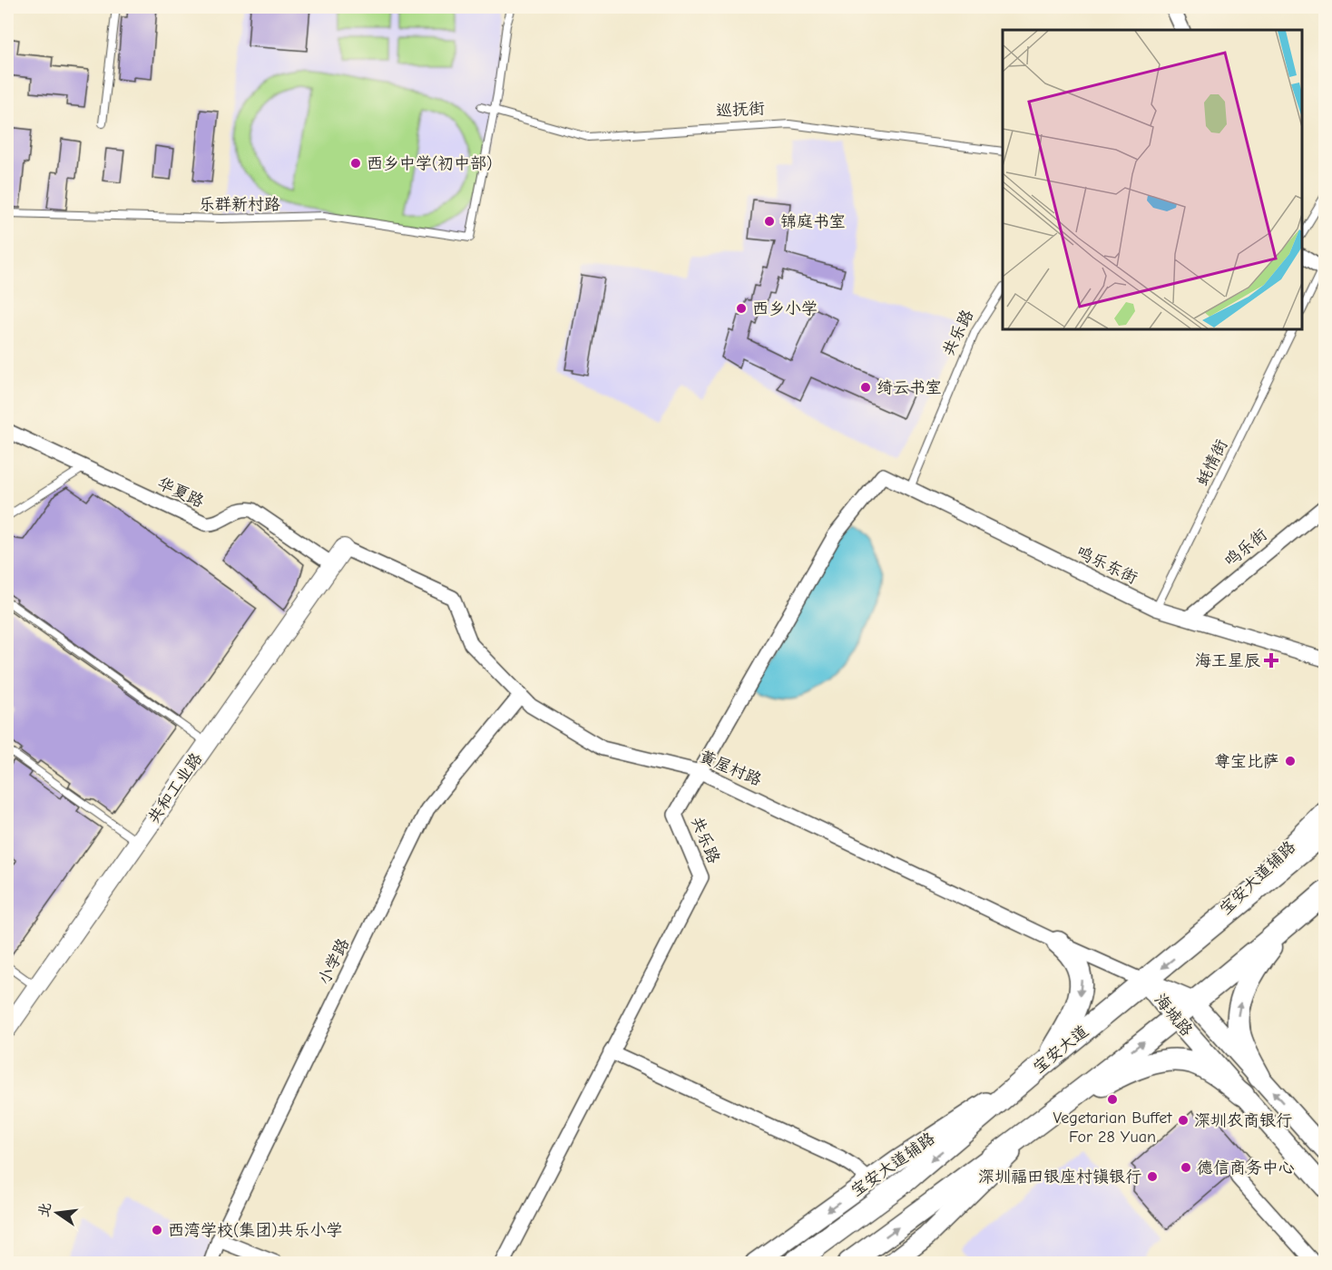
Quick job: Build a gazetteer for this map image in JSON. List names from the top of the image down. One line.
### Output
{"streets":{"main road":["宝安大道辅路","海城路","宝安大道"],"street":["共乐路","华夏路","鸣乐街","鸣乐东街","黄屋村路","共和工业路","小学路"],"lane":["巡抚街","乐群新村路","蚝情街"]},"crossings":[["巡抚街","乐群新村路"],["共乐路","鸣乐东街"],["共乐路","黄屋村路"],["蚝情街","鸣乐东街"],["华夏路","共和工业路"],["鸣乐街","鸣乐东街"],["黄屋村路","共和工业路"],["黄屋村路","小学路"],["黄屋村路","海城路"],["黄屋村路","宝安大道"],["宝安大道辅路","宝安大道"],["海城路","宝安大道"]],"places":{"other":["西乡中学(初中部)","锦庭书室","西乡小学","绮云书室","尊宝比萨","Vegetarian Buffet For 28 Yuan","深圳农商银行","德信商务中心","深圳福田银座村镇银行","西湾学校(集团)共乐小学"],"health":["海王星辰"]},"north":"left"}
